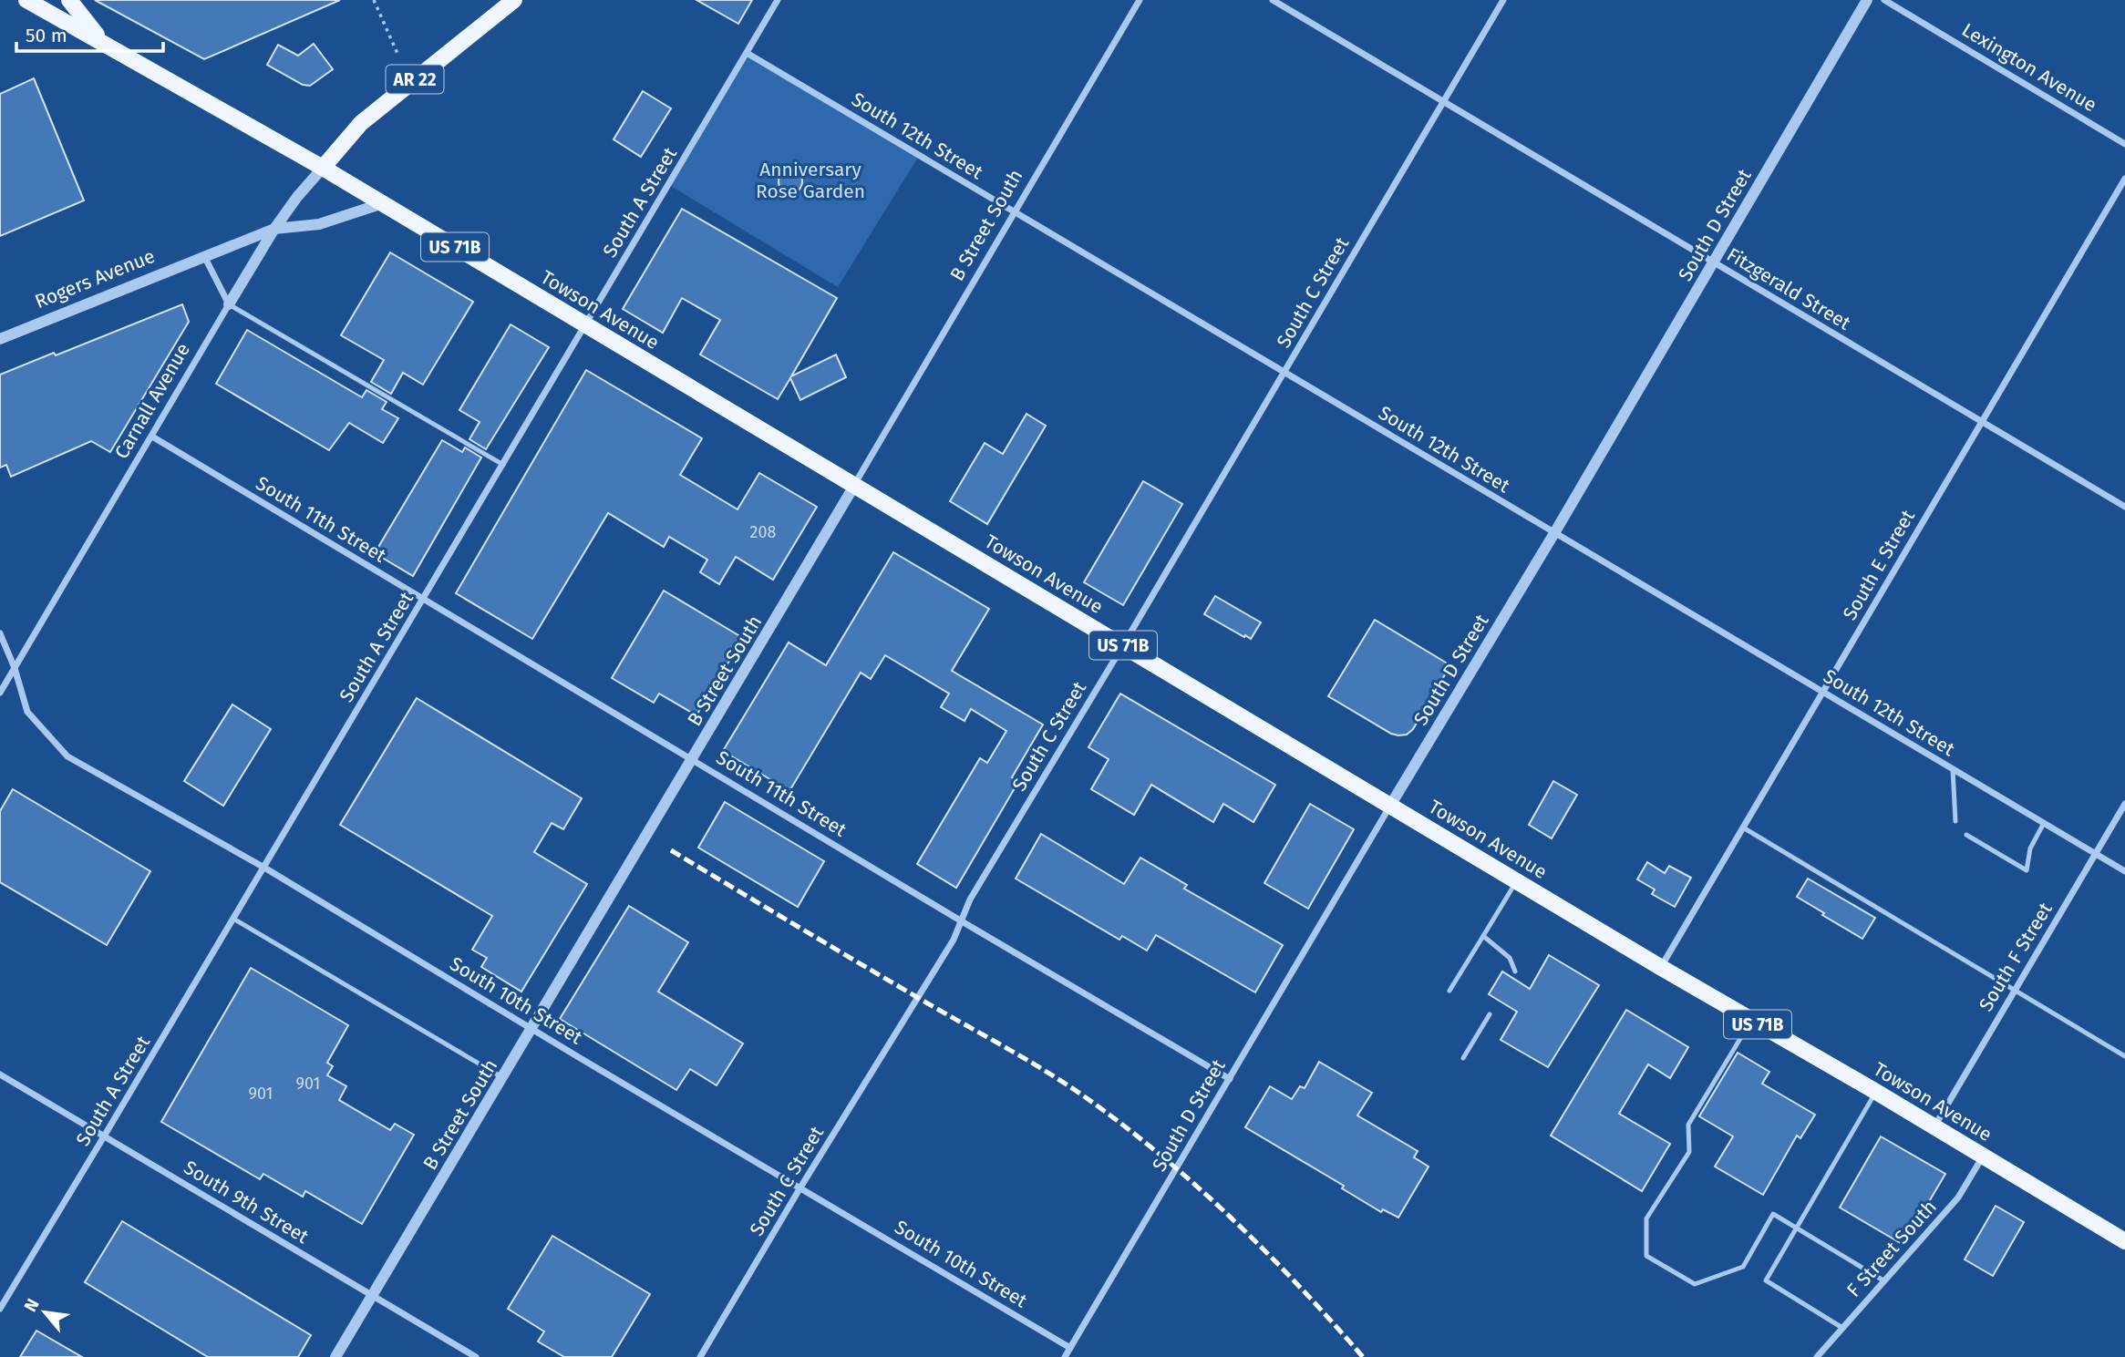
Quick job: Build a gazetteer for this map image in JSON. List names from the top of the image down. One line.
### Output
{"streets":{"main road":["AR 22","US 71B","Towson Avenue"],"street":["Lexington Avenue","South 12th Street","South A Street","B Street South","South D Street","Rogers Avenue","Fitzgerald Street","South C Street","Carnall Avenue","South 11th Street","South E Street","South F Street","South 10th Street","South 9th Street","F Street South"]},"crossings":[["AR 22","Towson Avenue"],["South 12th Street","South A Street"],["South 12th Street","B Street South"],["South 12th Street","South D Street"],["South 12th Street","South C Street"],["South 12th Street","South E Street"],["South 12th Street","South F Street"],["South A Street","Towson Avenue"],["South A Street","South 11th Street"],["South A Street","South 10th Street"],["South A Street","South 9th Street"],["B Street South","Towson Avenue"],["B Street South","South 11th Street"],["B Street South","South 10th Street"],["B Street South","South 9th Street"],["South D Street","Fitzgerald Street"],["South D Street","Towson Avenue"],["South D Street","South 11th Street"],["South D Street","South 10th Street"],["Fitzgerald Street","South C Street"],["Fitzgerald Street","South E Street"],["South C Street","Towson Avenue"],["South C Street","South 11th Street"],["South C Street","South 10th Street"],["Towson Avenue","South E Street"],["Towson Avenue","South F Street"],["Towson Avenue","F Street South"],["Carnall Avenue","South 11th Street"],["Carnall Avenue","South 10th Street"]],"parks":["Anniversary Rose Garden"],"house_numbers":["208","901","901"],"scale_bar":"50 m","north":"top left"}
